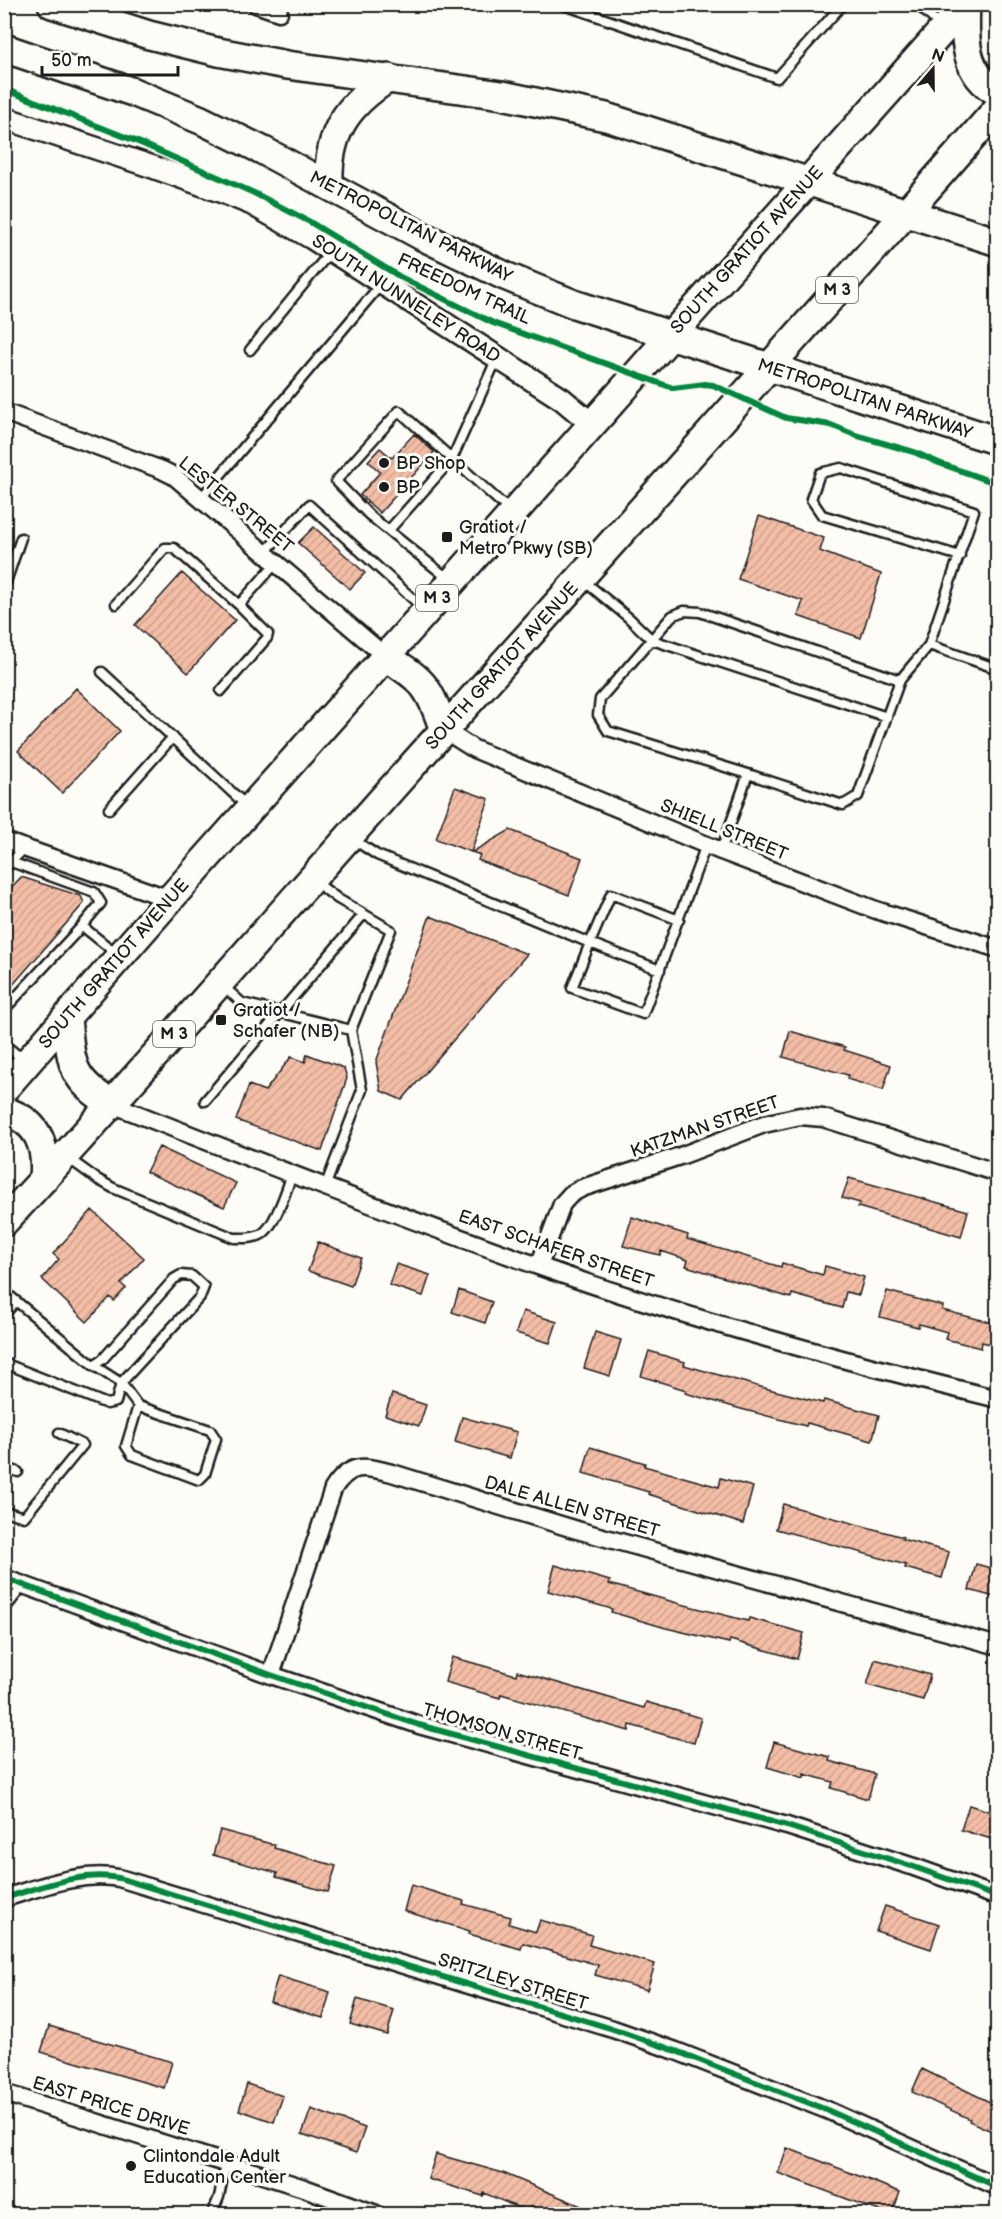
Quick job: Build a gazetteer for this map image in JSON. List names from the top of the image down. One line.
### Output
{"streets":{"main road":["METROPOLITAN PARKWAY","SOUTH GRATIOT AVENUE","M 3"],"street":["SOUTH NUNNELEY ROAD","LESTER STREET","SHIELL STREET","KATZMAN STREET","EAST SCHAFER STREET","DALE ALLEN STREET","THOMSON STREET","SPITZLEY STREET","EAST PRICE DRIVE"],"cycle path":["FREEDOM TRAIL"]},"crossings":[["METROPOLITAN PARKWAY","SOUTH GRATIOT AVENUE"],["SOUTH GRATIOT AVENUE","SOUTH NUNNELEY ROAD"],["SOUTH GRATIOT AVENUE","LESTER STREET"],["SOUTH GRATIOT AVENUE","SHIELL STREET"],["SOUTH GRATIOT AVENUE","EAST SCHAFER STREET"],["KATZMAN STREET","EAST SCHAFER STREET"],["DALE ALLEN STREET","THOMSON STREET"]],"places":{"other":["BP Shop","BP","Clintondale Adult Education Center"],"transit":["Gratiot / Metro Pkwy (SB)","Gratiot / Schafer (NB)"]},"scale_bar":"50 m","north":"top"}
